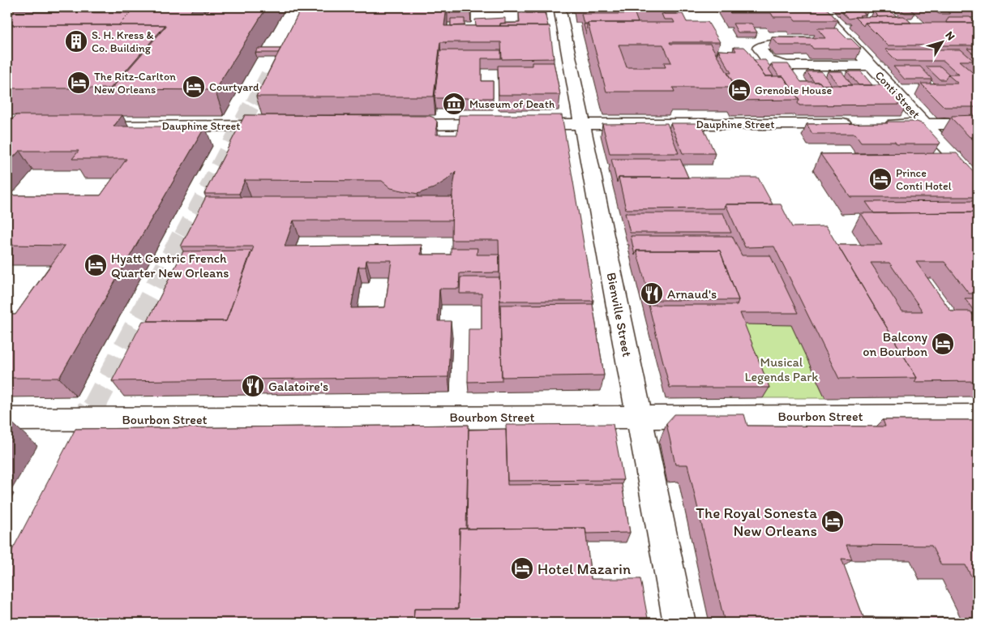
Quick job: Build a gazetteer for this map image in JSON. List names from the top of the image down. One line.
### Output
{"streets":{"street":["Conti Street","Dauphine Street","Bienville Street","Bourbon Street"]},"crossings":[["Dauphine Street","Bienville Street"],["Bienville Street","Bourbon Street"]],"parks":["Musical Legends Park"],"places":{"building":["S. H. Kress & Co. Building"],"hotel":["The Ritz-Carlton New Orleans","Courtyard","Grenoble House","Prince Conti Hotel","Hyatt Centric French Quarter New Orleans","Balcony on Bourbon","The Royal Sonesta New Orleans","Hotel Mazarin"],"museum":["Museum of Death"],"restaurant":["Arnaud's","Galatoire's"]},"north":"top right"}
